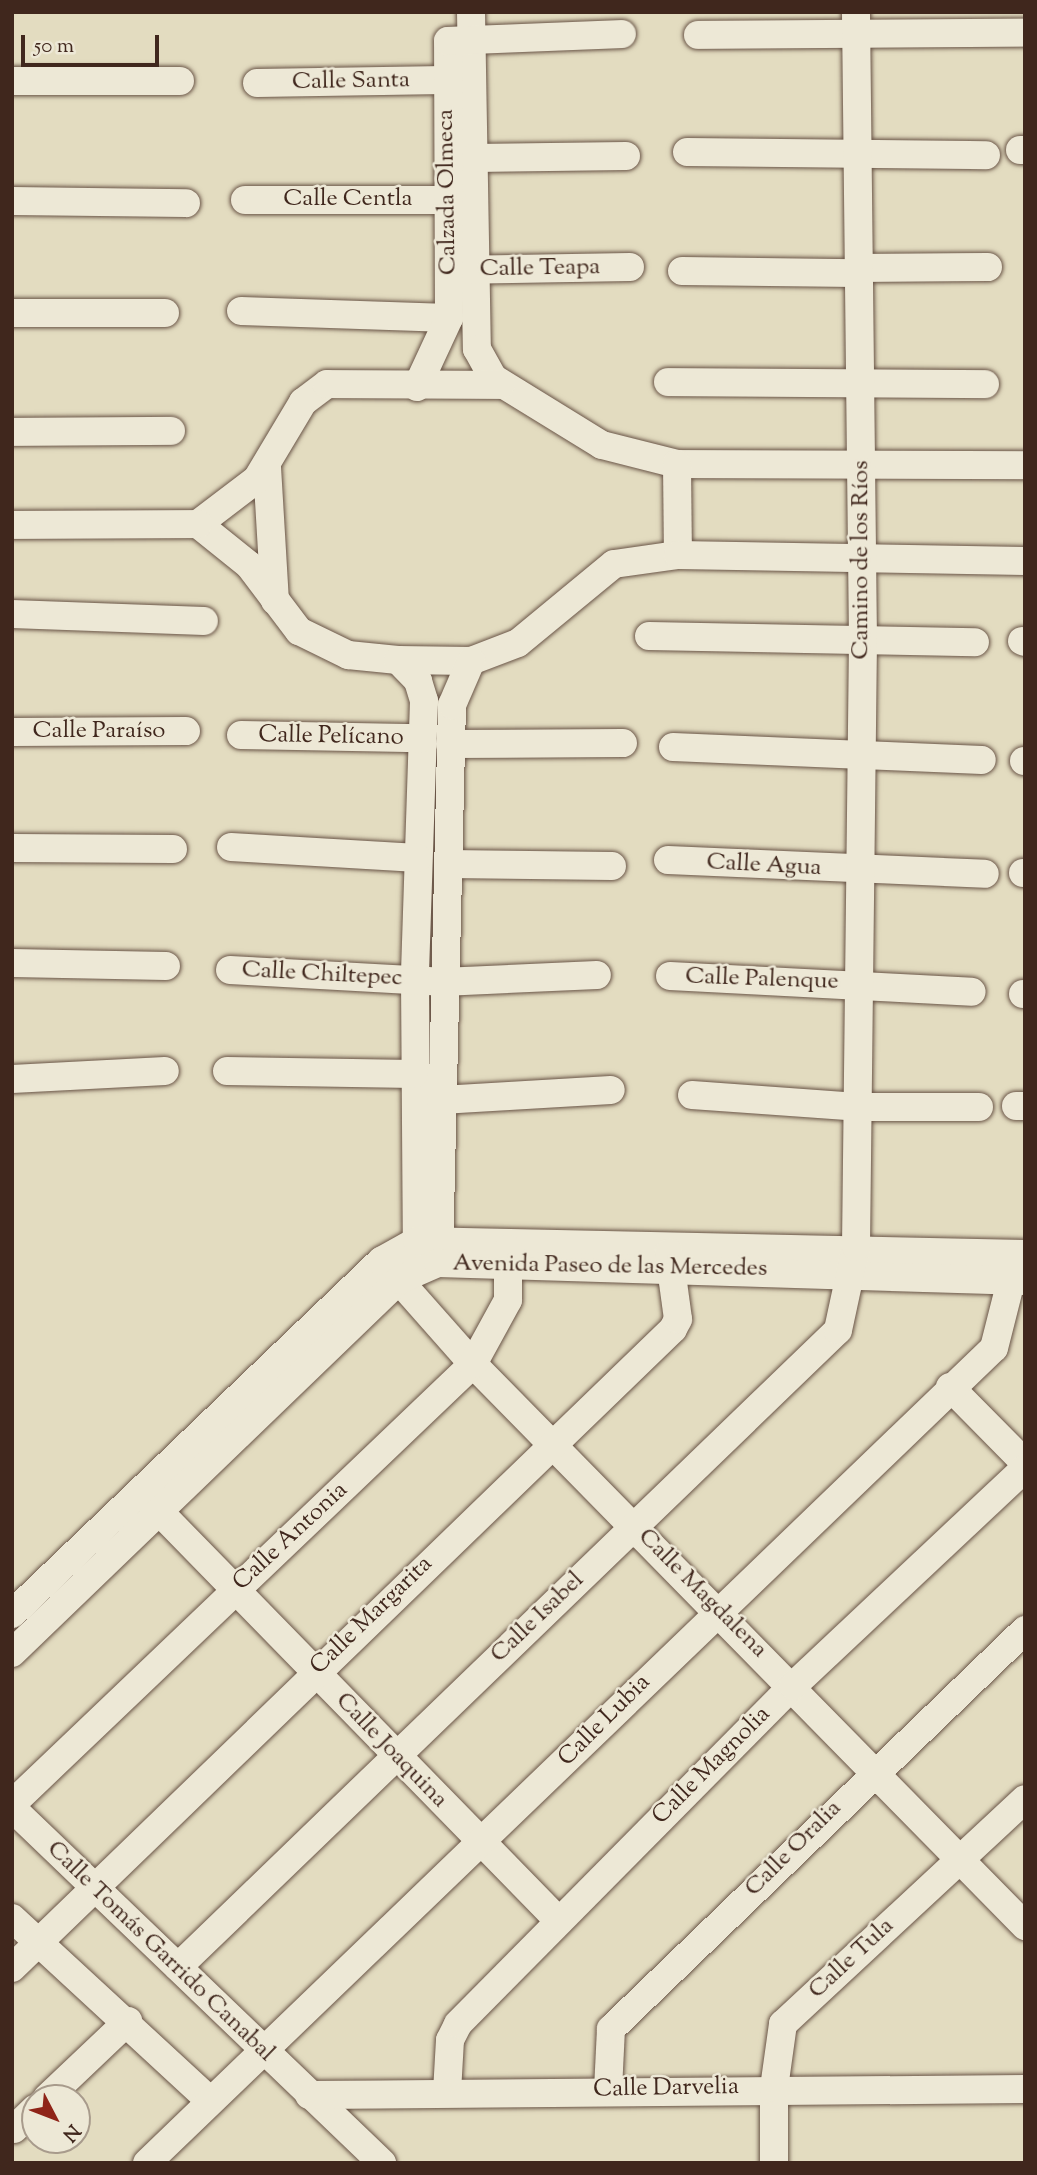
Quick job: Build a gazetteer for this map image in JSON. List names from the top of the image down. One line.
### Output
{"streets":{"street":["Calle Santa","Calzada Olmeca","Calle Centla","Calle Teapa","Camino de los Ríos","Calle Paraíso","Calle Pelícano","Calle Agua","Calle Chiltepec","Calle Palenque","Avenida Paseo de las Mercedes","Calle Antonia","Calle Magdalena","Calle Margarita","Calle Isabel","Calle Lubia","Calle Joaquina","Calle Magnolia","Calle Oralia","Calle Tomás Garrido Canabal","Calle Tula","Calle Darvelia"]},"crossings":[["Calle Santa","Calzada Olmeca"],["Calzada Olmeca","Calle Centla"],["Calzada Olmeca","Calle Teapa"],["Camino de los Ríos","Calle Agua"],["Camino de los Ríos","Calle Palenque"],["Camino de los Ríos","Avenida Paseo de las Mercedes"],["Camino de los Ríos","Calle Isabel"],["Avenida Paseo de las Mercedes","Calle Antonia"],["Avenida Paseo de las Mercedes","Calle Magdalena"],["Avenida Paseo de las Mercedes","Calle Margarita"],["Avenida Paseo de las Mercedes","Calle Isabel"],["Avenida Paseo de las Mercedes","Calle Lubia"],["Calle Antonia","Calle Magdalena"],["Calle Antonia","Calle Joaquina"],["Calle Antonia","Calle Tomás Garrido Canabal"],["Calle Magdalena","Calle Margarita"],["Calle Magdalena","Calle Isabel"],["Calle Magdalena","Calle Lubia"],["Calle Magdalena","Calle Magnolia"],["Calle Magdalena","Calle Oralia"],["Calle Magdalena","Calle Tula"],["Calle Margarita","Calle Joaquina"],["Calle Margarita","Calle Tomás Garrido Canabal"],["Calle Isabel","Calle Joaquina"],["Calle Isabel","Calle Tomás Garrido Canabal"],["Calle Lubia","Calle Joaquina"],["Calle Lubia","Calle Tomás Garrido Canabal"],["Calle Joaquina","Calle Magnolia"],["Calle Magnolia","Calle Darvelia"],["Calle Oralia","Calle Darvelia"],["Calle Tomás Garrido Canabal","Calle Darvelia"],["Calle Tula","Calle Darvelia"]],"scale_bar":"50 m","north":"bottom right"}
